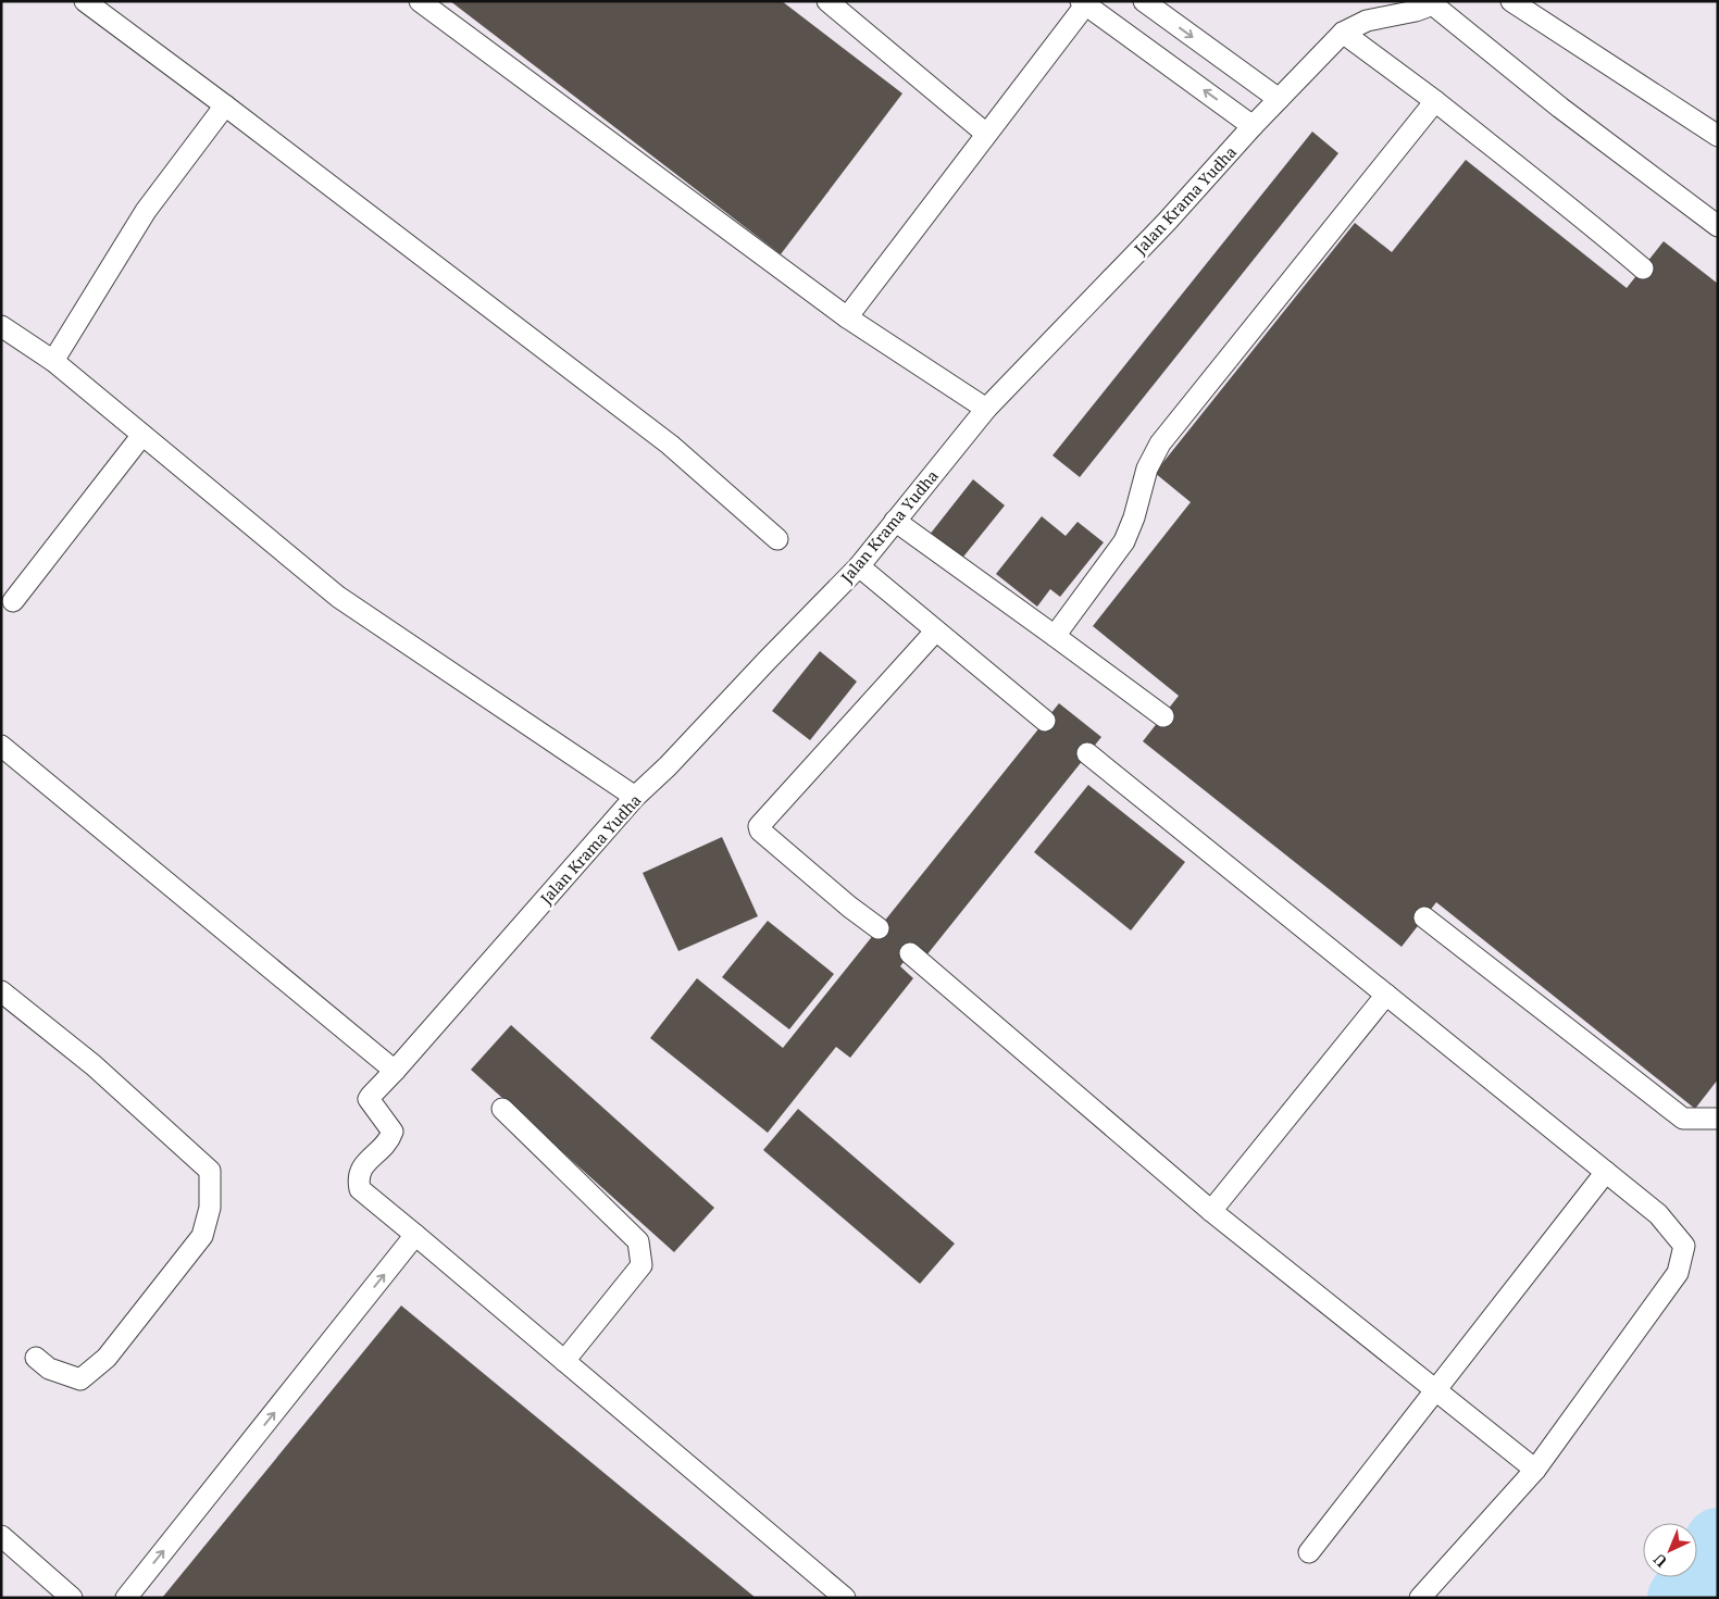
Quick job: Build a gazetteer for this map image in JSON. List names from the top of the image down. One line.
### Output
{"streets":{"lane":["Jalan Krama Yudha"]},"north":"bottom left"}
